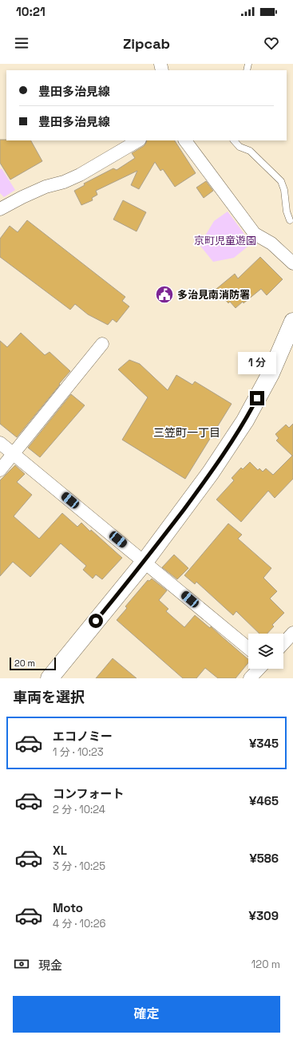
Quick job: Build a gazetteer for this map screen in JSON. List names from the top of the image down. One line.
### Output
{"districts":["三笠町一丁目"],"parks":["京町児童遊園"],"places":{"public building":["多治見南消防署"]},"scale_bar":"20 m","page":{"status":"10:21","header":"Zipcab","banner":["豊田多治見線","豊田多治見線"],"bubble":"1 分","scale":"20 m","heading":"車両を選択","list":[{"name":"エコノミー","note":"1 分 · 10:23","value":"¥345"},{"name":"コンフォート","note":"2 分 · 10:24","value":"¥465"},{"name":"XL","note":"3 分 · 10:25","value":"¥586"},{"name":"Moto","note":"4 分 · 10:26","value":"¥309"}],"pay":["現金","120 m"],"buttons":"確定"}}
